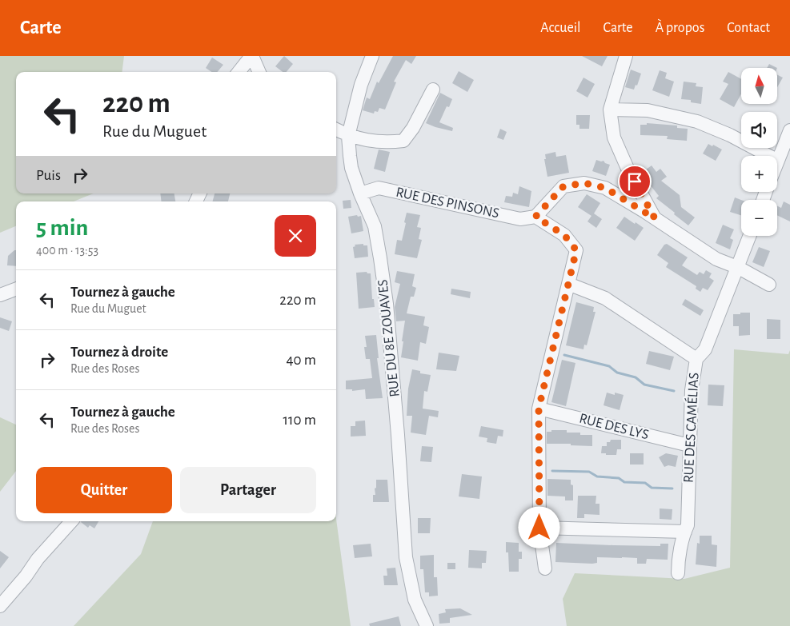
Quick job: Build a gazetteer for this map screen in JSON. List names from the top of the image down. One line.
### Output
{"streets":{"street":["RUE DES PINSONS","RUE DU 8E ZOUAVES","RUE DES LYS","RUE DES CAMÉLIAS"]},"crossings":[["RUE DES PINSONS","RUE DU 8E ZOUAVES"],["RUE DES LYS","RUE DES CAMÉLIAS"]],"north":"top","page":{"header":"Carte","nav":["Accueil","Carte","À propos","Contact"],"map_buttons":["+","−"],"turn":["220 m","Rue du Muguet"],"then":"Puis","heading":["5 min","400 m · 13:53"],"list":[{"name":"Tournez à gauche","note":"Rue du Muguet","value":"220 m"},{"name":"Tournez à droite","note":"Rue des Roses","value":"40 m"},{"name":"Tournez à gauche","note":"Rue des Roses","value":"110 m"}],"buttons":["Quitter","Partager"]}}
